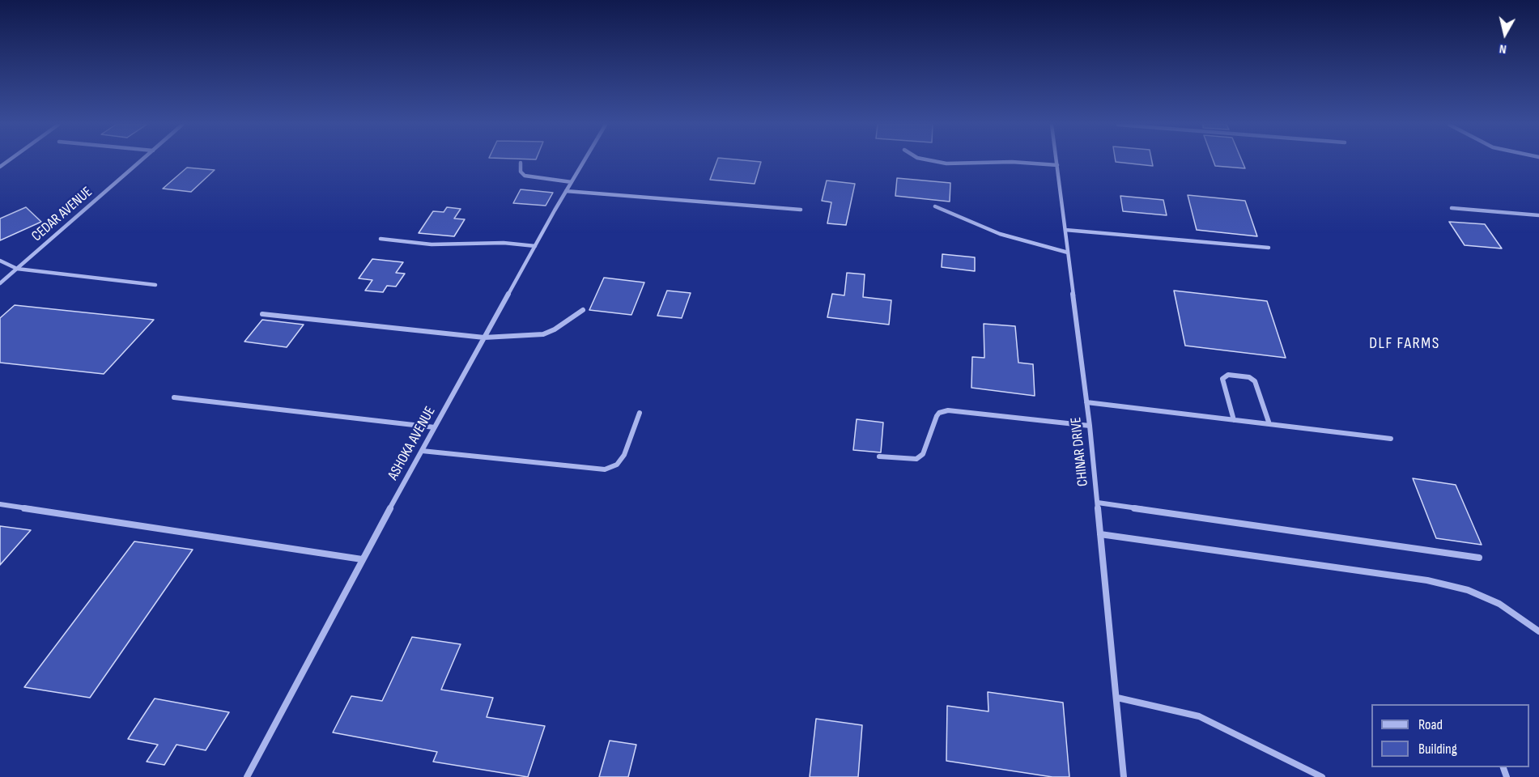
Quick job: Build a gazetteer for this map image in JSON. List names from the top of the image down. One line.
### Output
{"streets":{"street":["CEDAR AVENUE","ASHOKA AVENUE","CHINAR DRIVE"]},"districts":["DLF FARMS"],"legend":["Road","Building"],"north":"bottom"}
